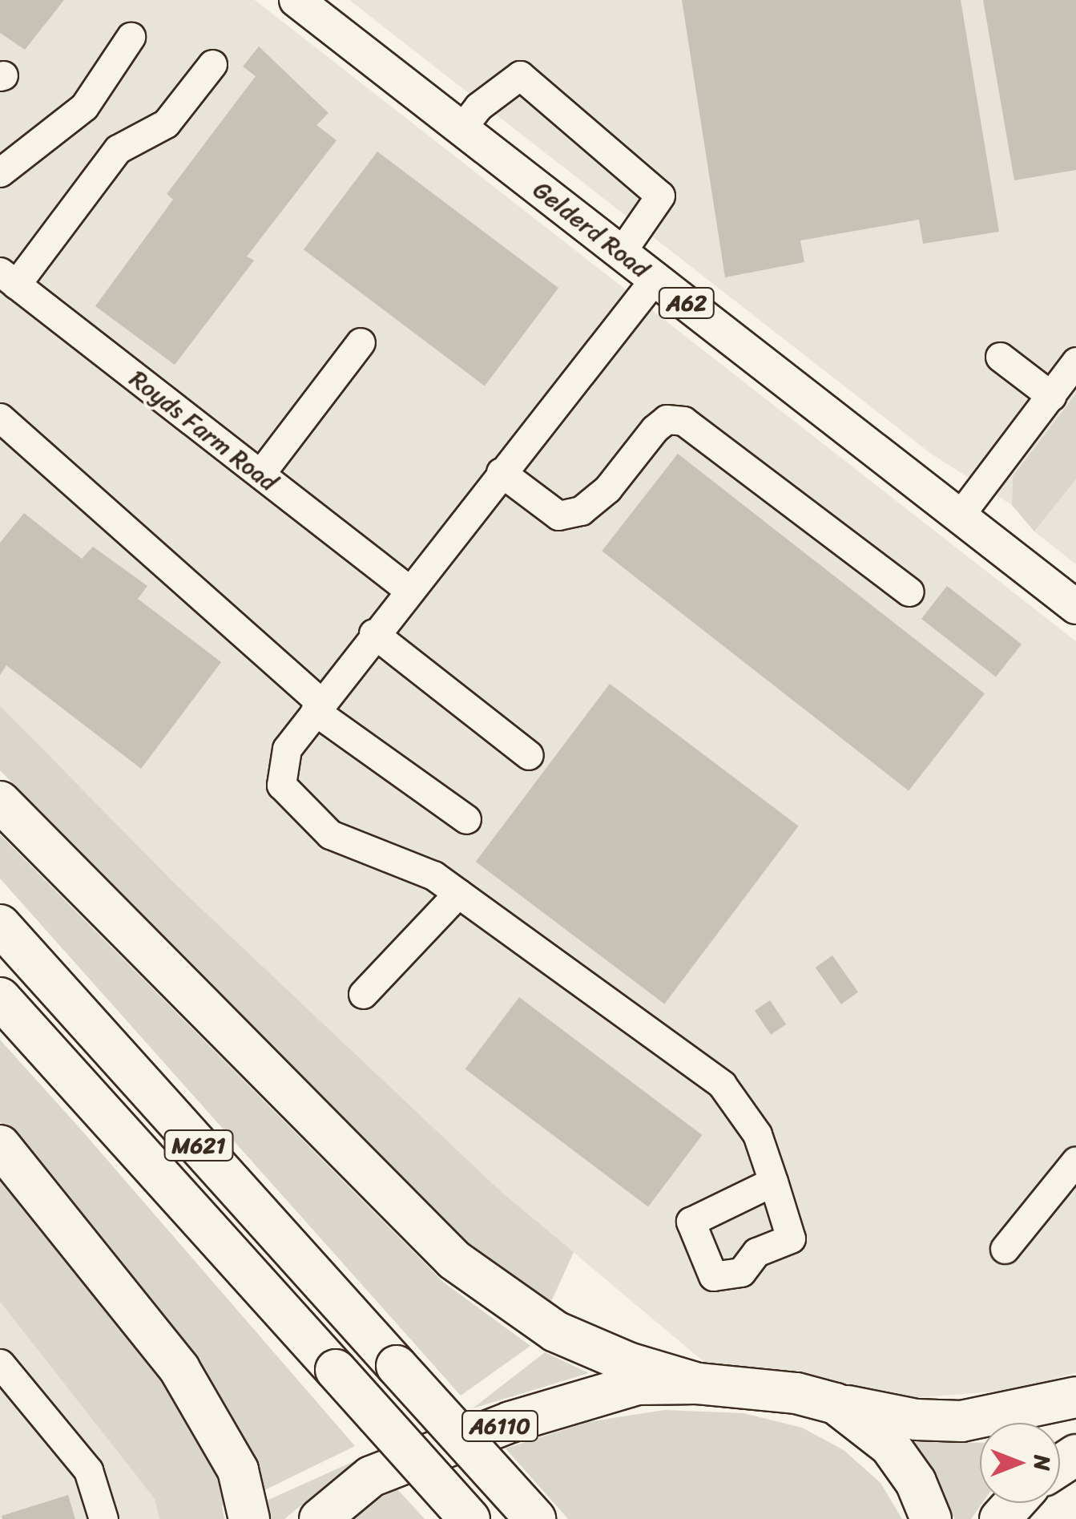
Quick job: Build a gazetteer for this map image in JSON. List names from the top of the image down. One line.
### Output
{"streets":{"highway":["M621","A6110"],"main road":["Gelderd Road","A62"],"street":["Royds Farm Road"]},"north":"right"}
